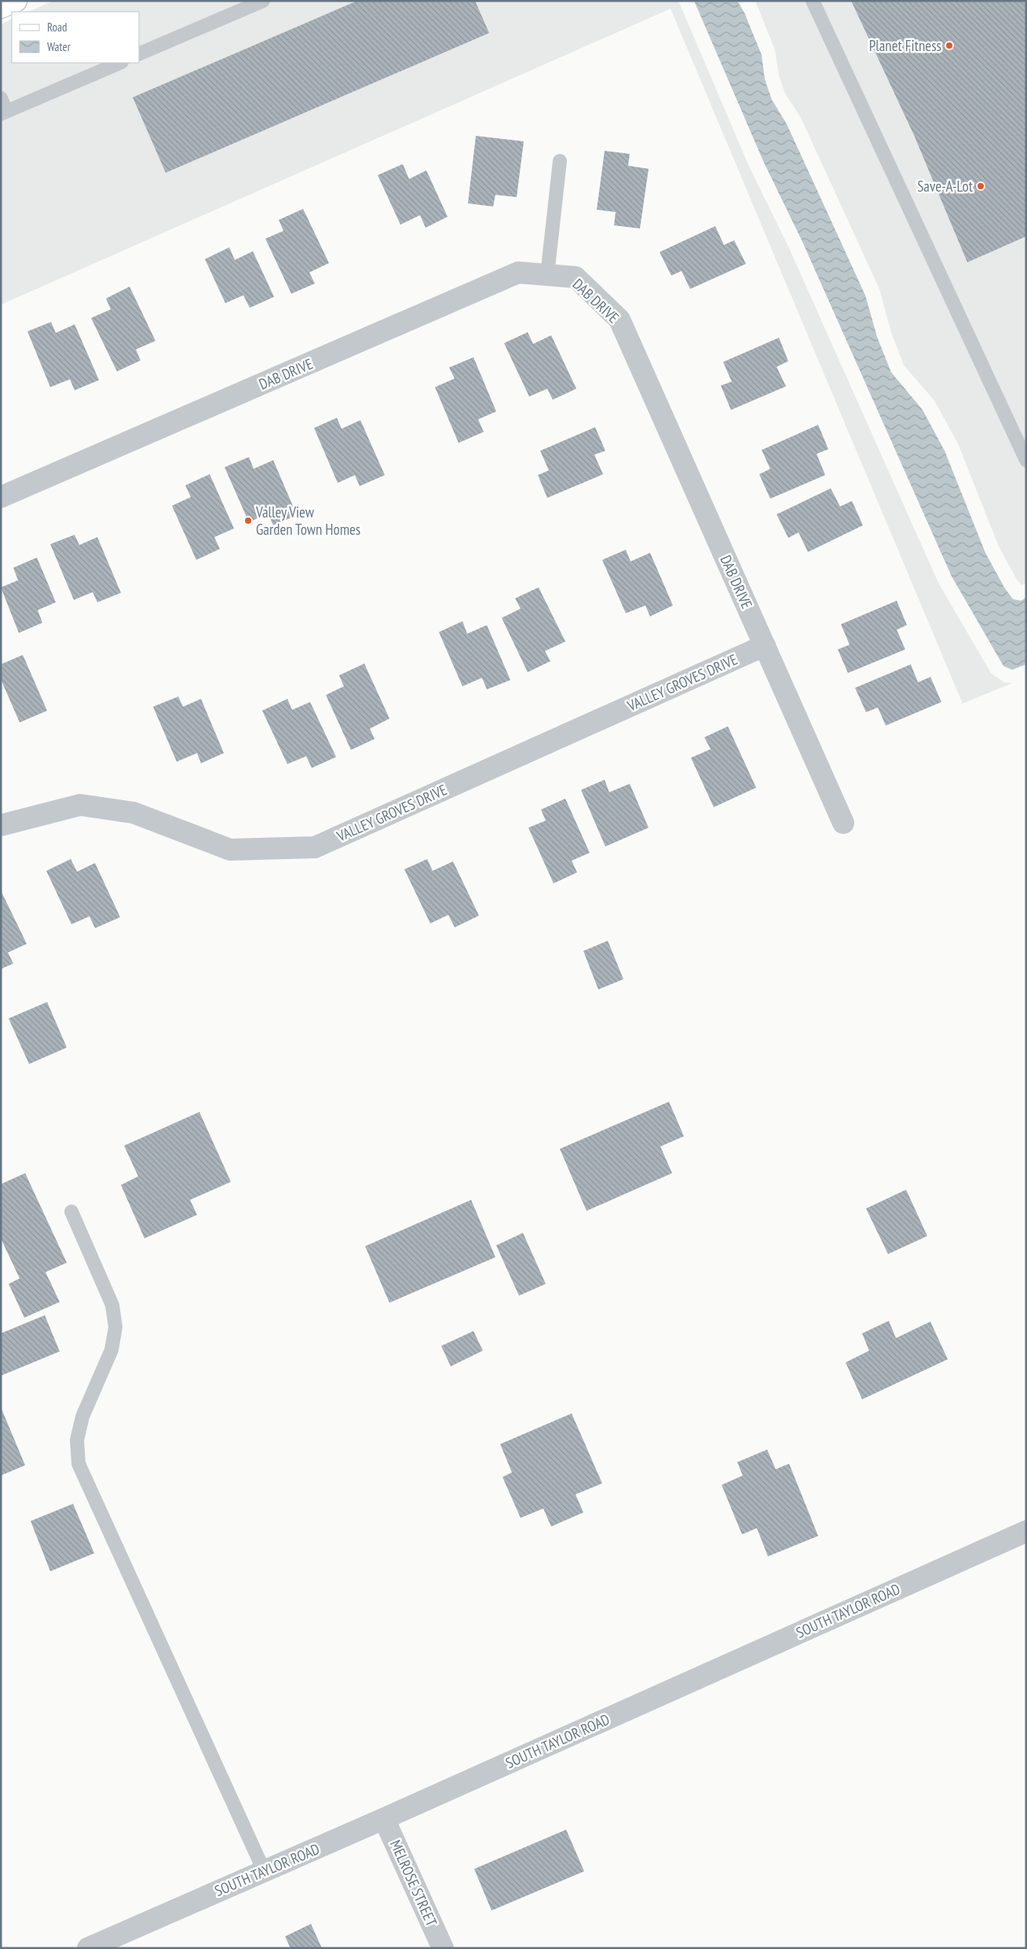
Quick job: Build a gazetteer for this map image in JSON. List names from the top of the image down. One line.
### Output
{"streets":{"street":["DAB DRIVE","VALLEY GROVES DRIVE","SOUTH TAYLOR ROAD","MELROSE STREET"]},"crossings":[["DAB DRIVE","VALLEY GROVES DRIVE"],["SOUTH TAYLOR ROAD","MELROSE STREET"]],"places":["Planet Fitness","Save-A-Lot","Valley View Garden Town Homes"],"legend":["Road","Water"]}
